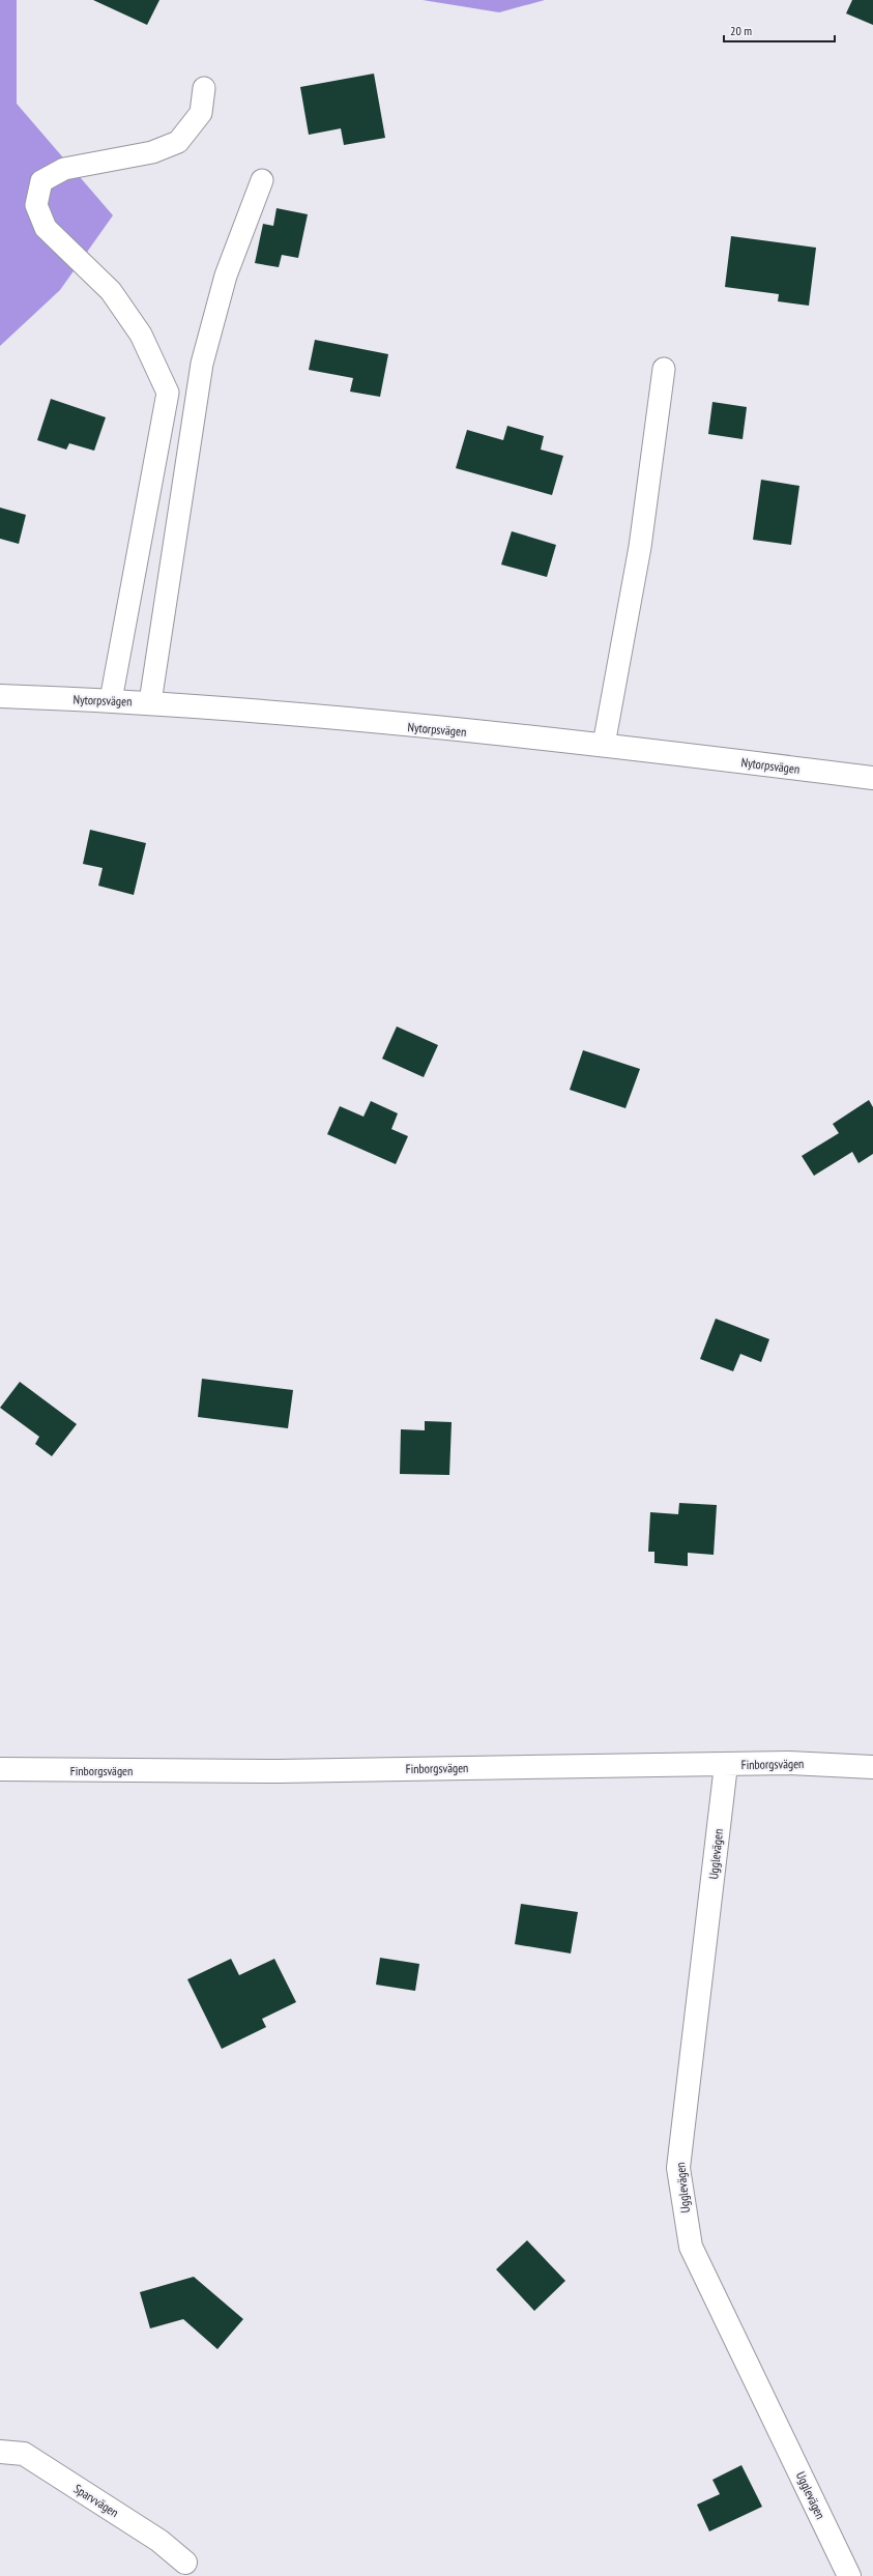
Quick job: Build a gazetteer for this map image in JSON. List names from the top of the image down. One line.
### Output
{"streets":{"street":["Nytorpsvägen","Finborgsvägen","Ugglevägen","Sparvvägen"]},"crossings":[["Finborgsvägen","Ugglevägen"]],"scale_bar":"20 m"}
